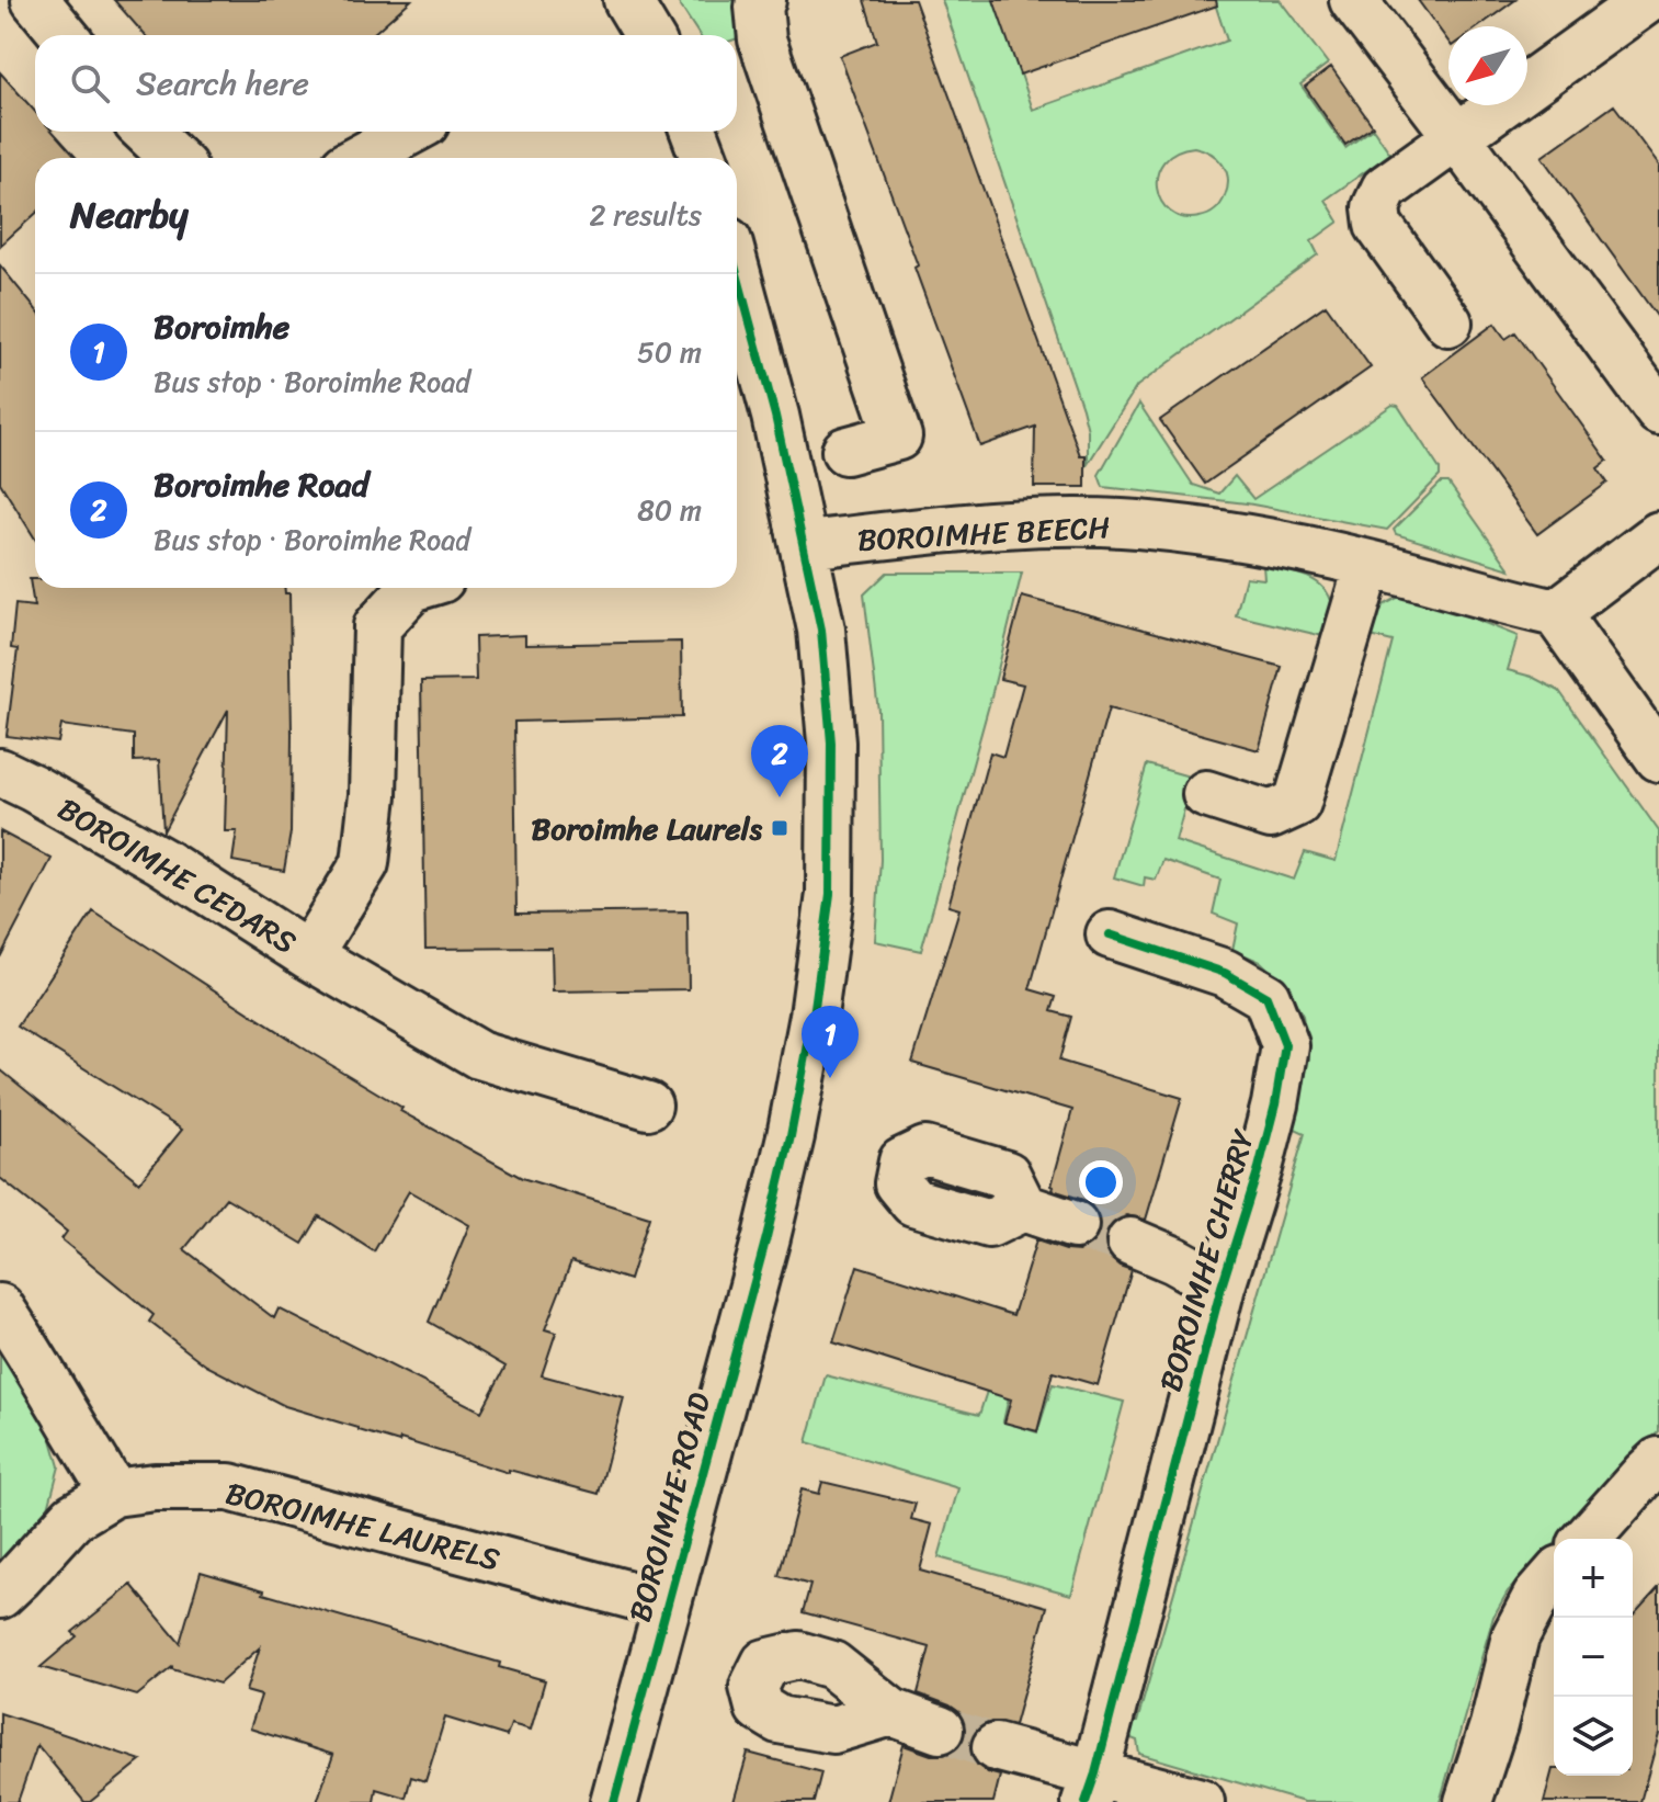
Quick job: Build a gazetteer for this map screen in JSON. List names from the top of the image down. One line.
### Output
{"streets":{"street":["BOROIMHE BEECH","BOROIMHE CEDARS","BOROIMHE CHERRY","BOROIMHE ROAD","BOROIMHE LAURELS"]},"crossings":[["BOROIMHE BEECH","BOROIMHE ROAD"],["BOROIMHE ROAD","BOROIMHE LAURELS"]],"places":{"transit":["Boroimhe Laurels"]},"north":"bottom left","page":{"search":"Search here","heading":["Nearby","2 results"],"list":[{"mark":"1","name":"Boroimhe","note":"Bus stop · Boroimhe Road","value":"50 m"},{"mark":"2","name":"Boroimhe Road","note":"Bus stop · Boroimhe Road","value":"80 m"}],"pins":["2","1"],"map_buttons":["+","−"]}}
